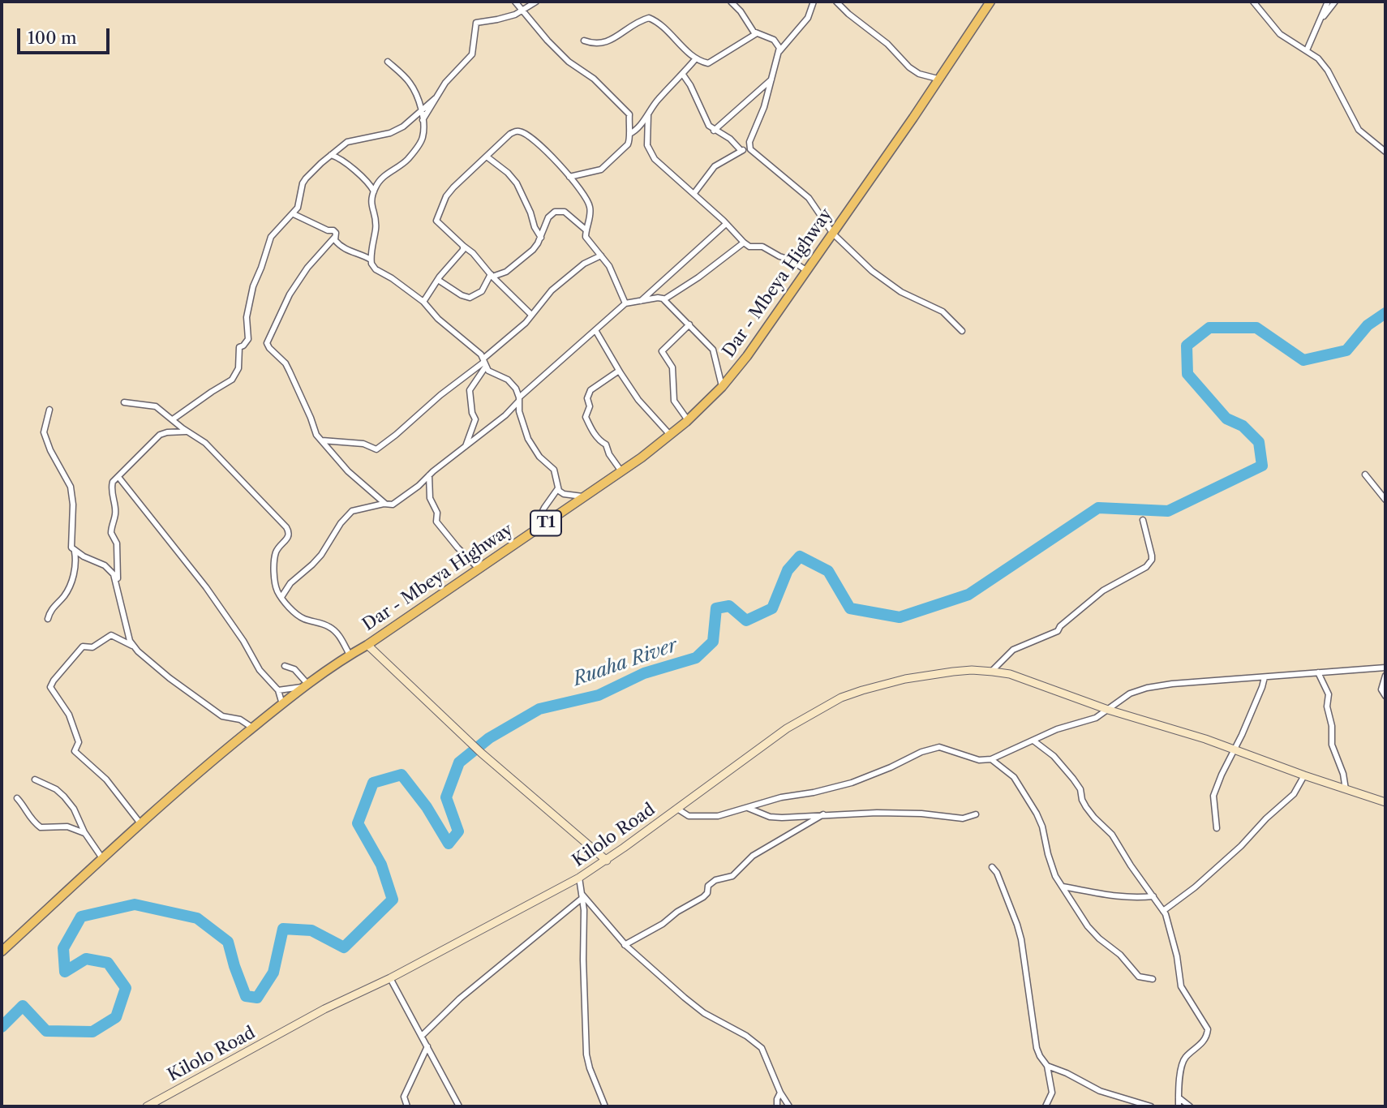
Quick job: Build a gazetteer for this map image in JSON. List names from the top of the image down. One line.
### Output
{"streets":{"highway":["Dar - Mbeya Highway","T1"],"main road":["Kilolo Road"]},"water":["Ruaha River"],"scale_bar":"100 m"}
